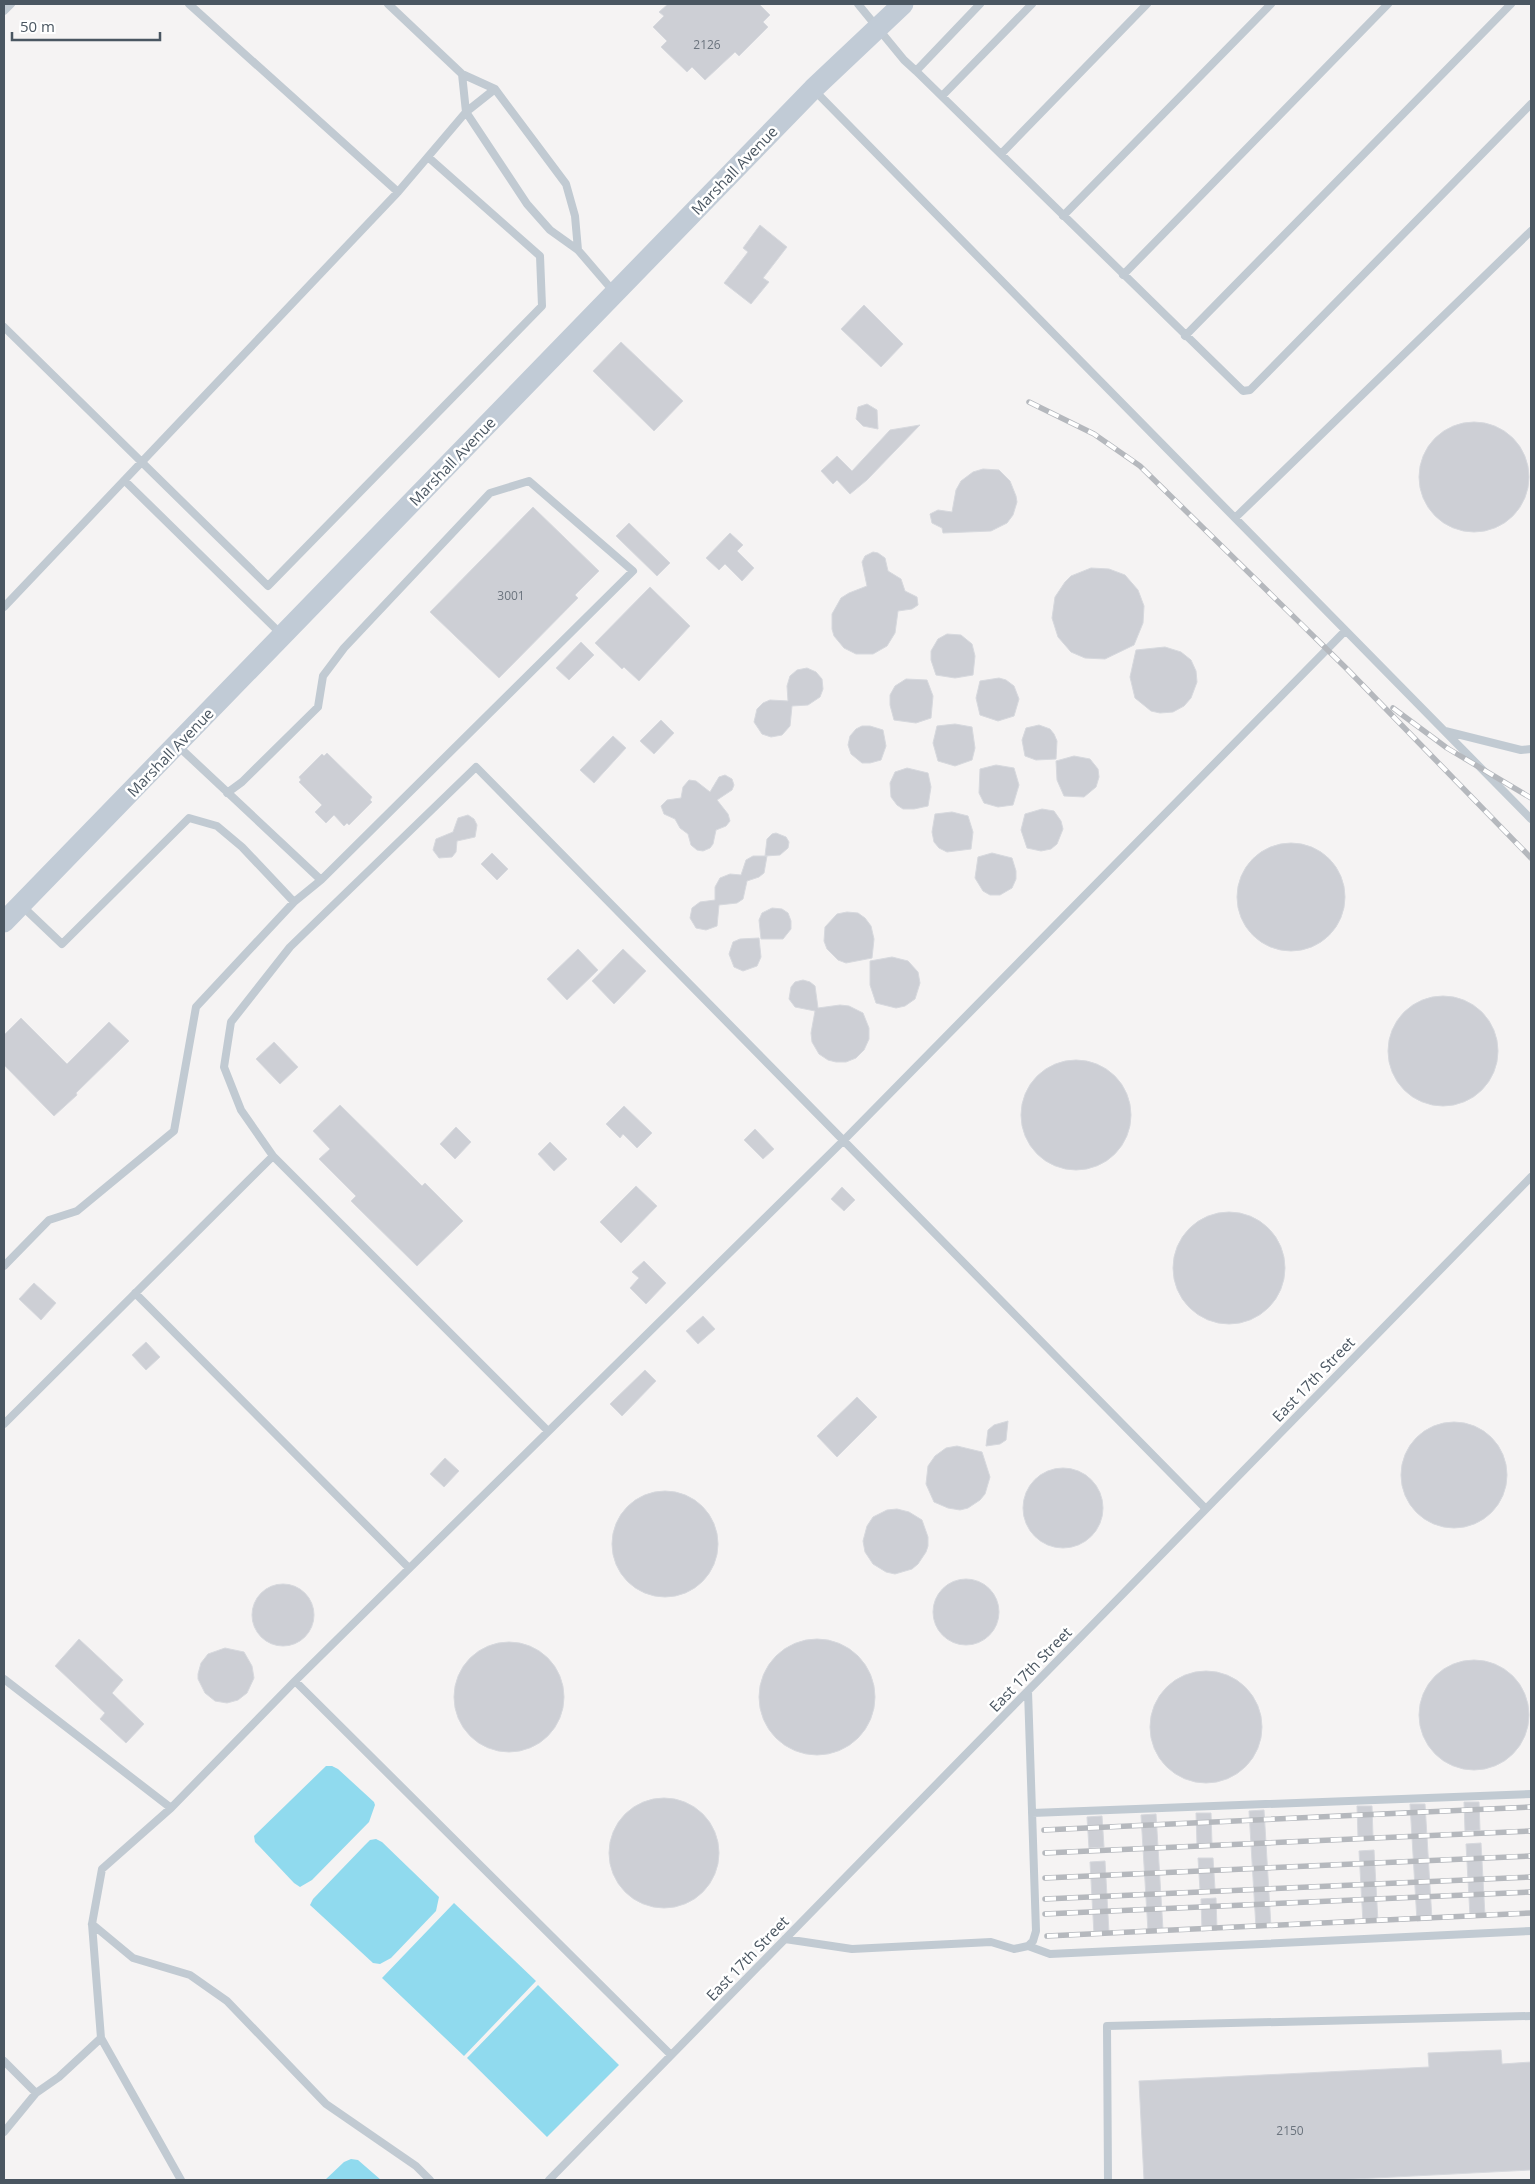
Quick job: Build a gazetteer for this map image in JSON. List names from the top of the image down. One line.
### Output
{"streets":{"street":["Marshall Avenue"],"lane":["East 17th Street"]},"house_numbers":["2126","3001","2150"],"scale_bar":"50 m"}
